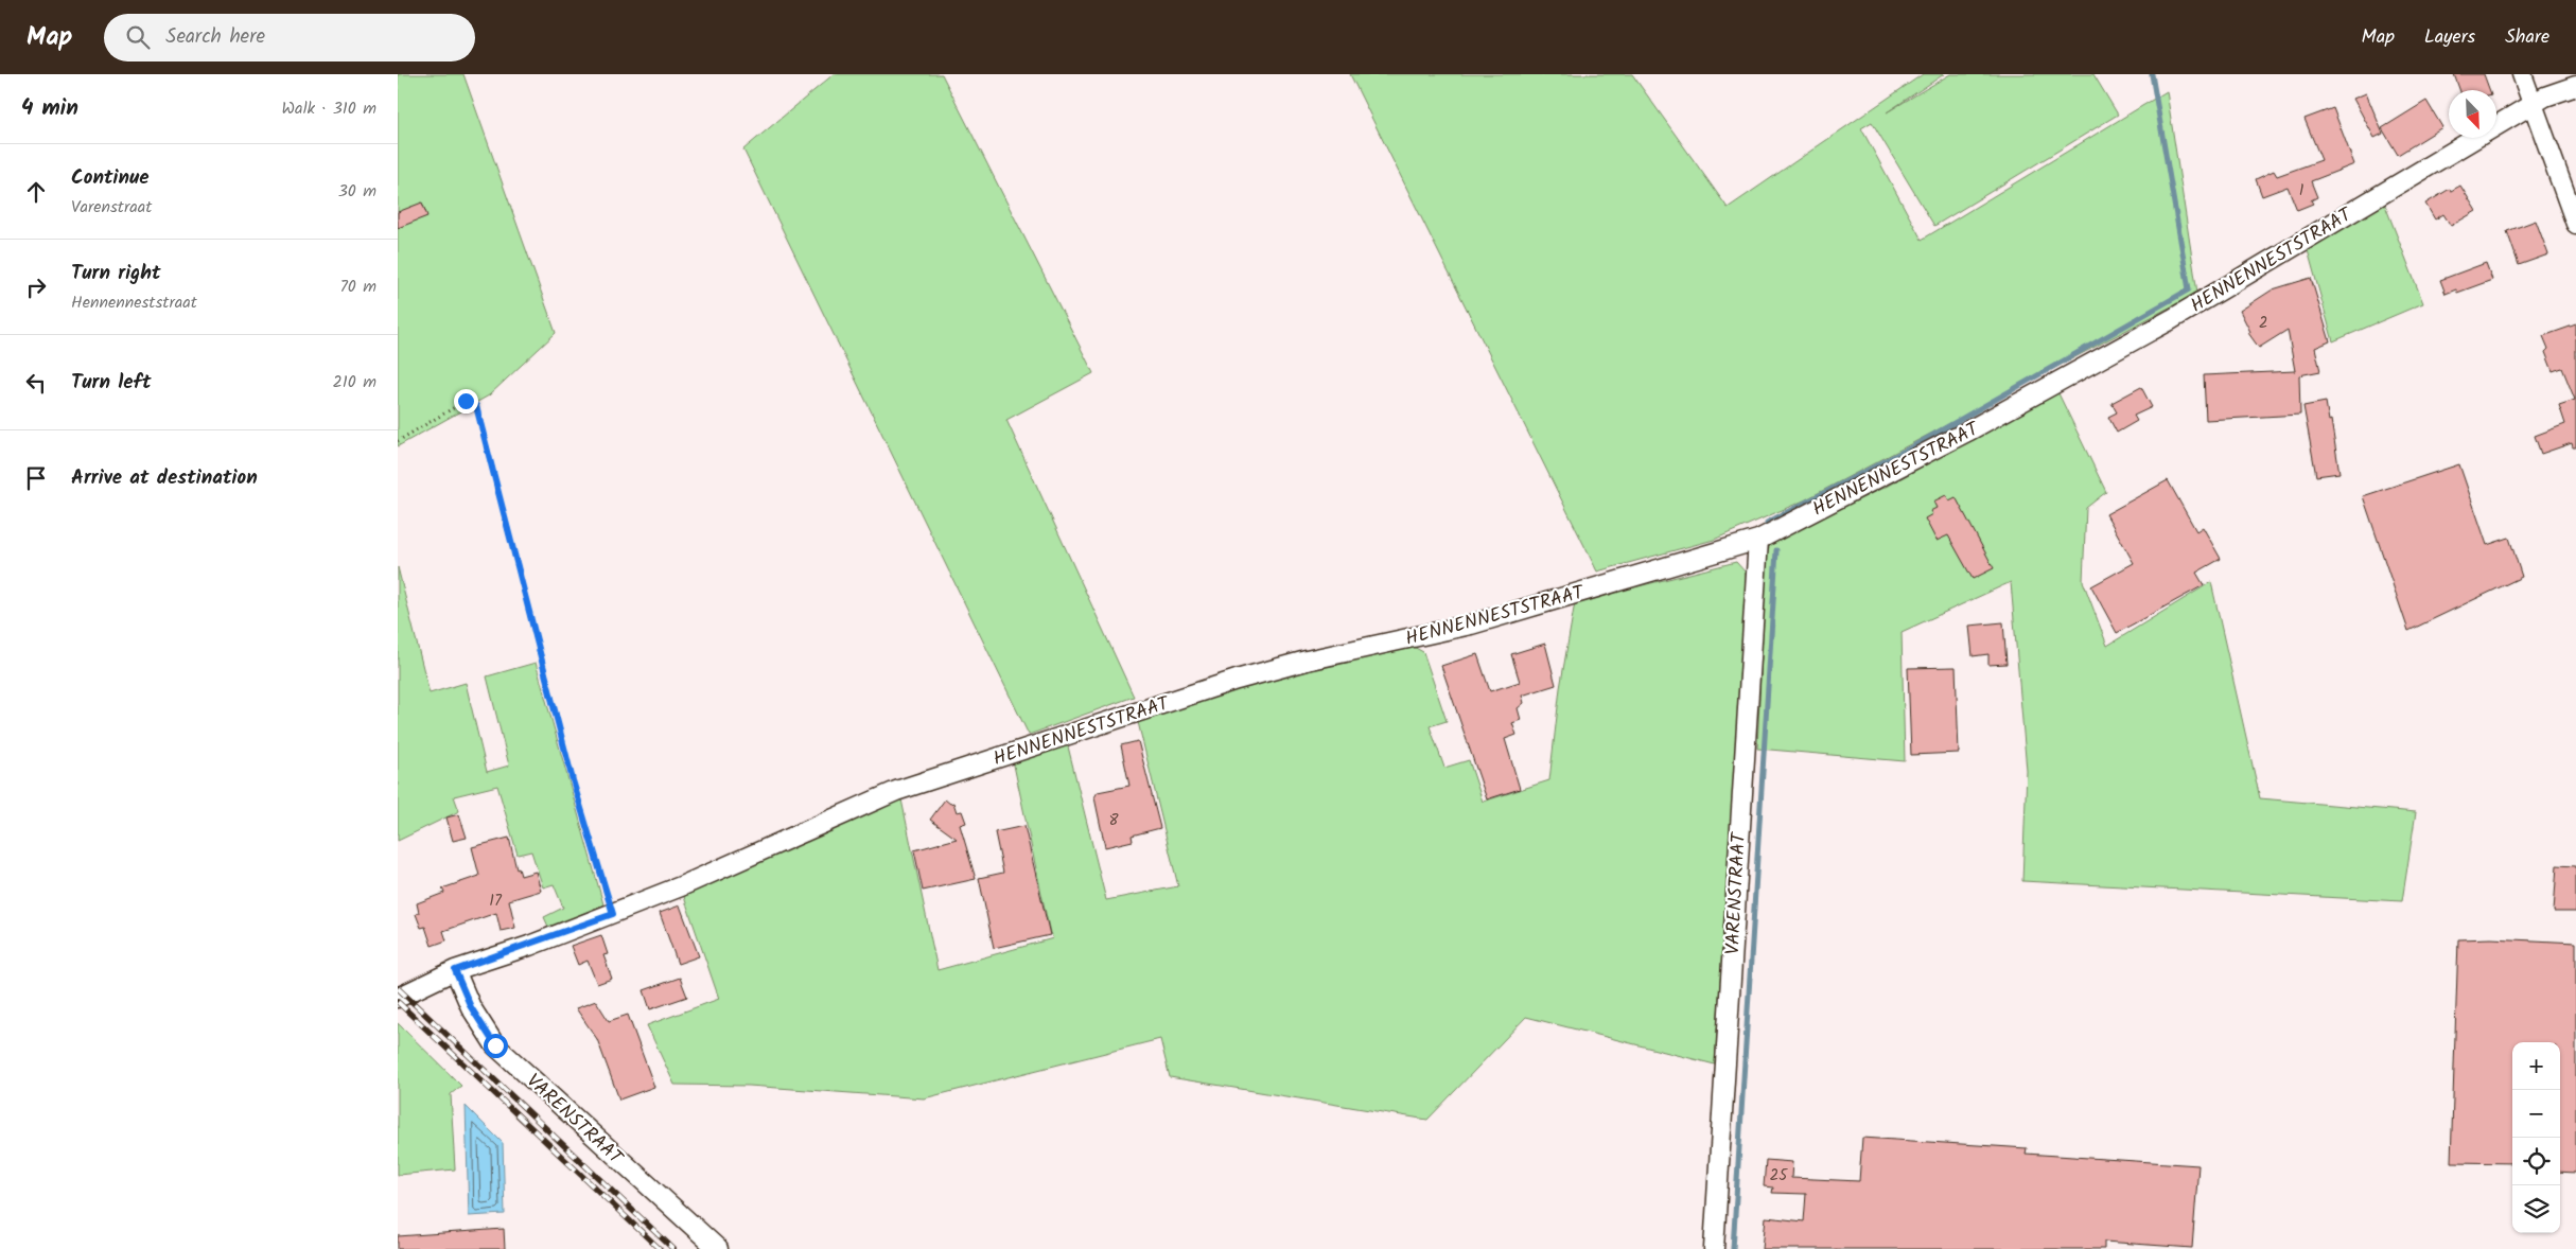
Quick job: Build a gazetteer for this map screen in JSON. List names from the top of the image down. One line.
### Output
{"streets":{"street":["HENNENNESTSTRAAT","VARENSTRAAT"]},"crossings":[["HENNENNESTSTRAAT","VARENSTRAAT"]],"house_numbers":["1","2","8","17","25"],"north":"bottom right","page":{"header":"Map","search":"Search here","nav":["Map","Layers","Share"],"heading":["4 min","Walk · 310 m"],"list":[["Continue","Varenstraat","30 m"],["Turn right","Hennenneststraat","70 m"],["Turn left","210 m"],"Arrive at destination"],"map_buttons":["+","−"]}}
